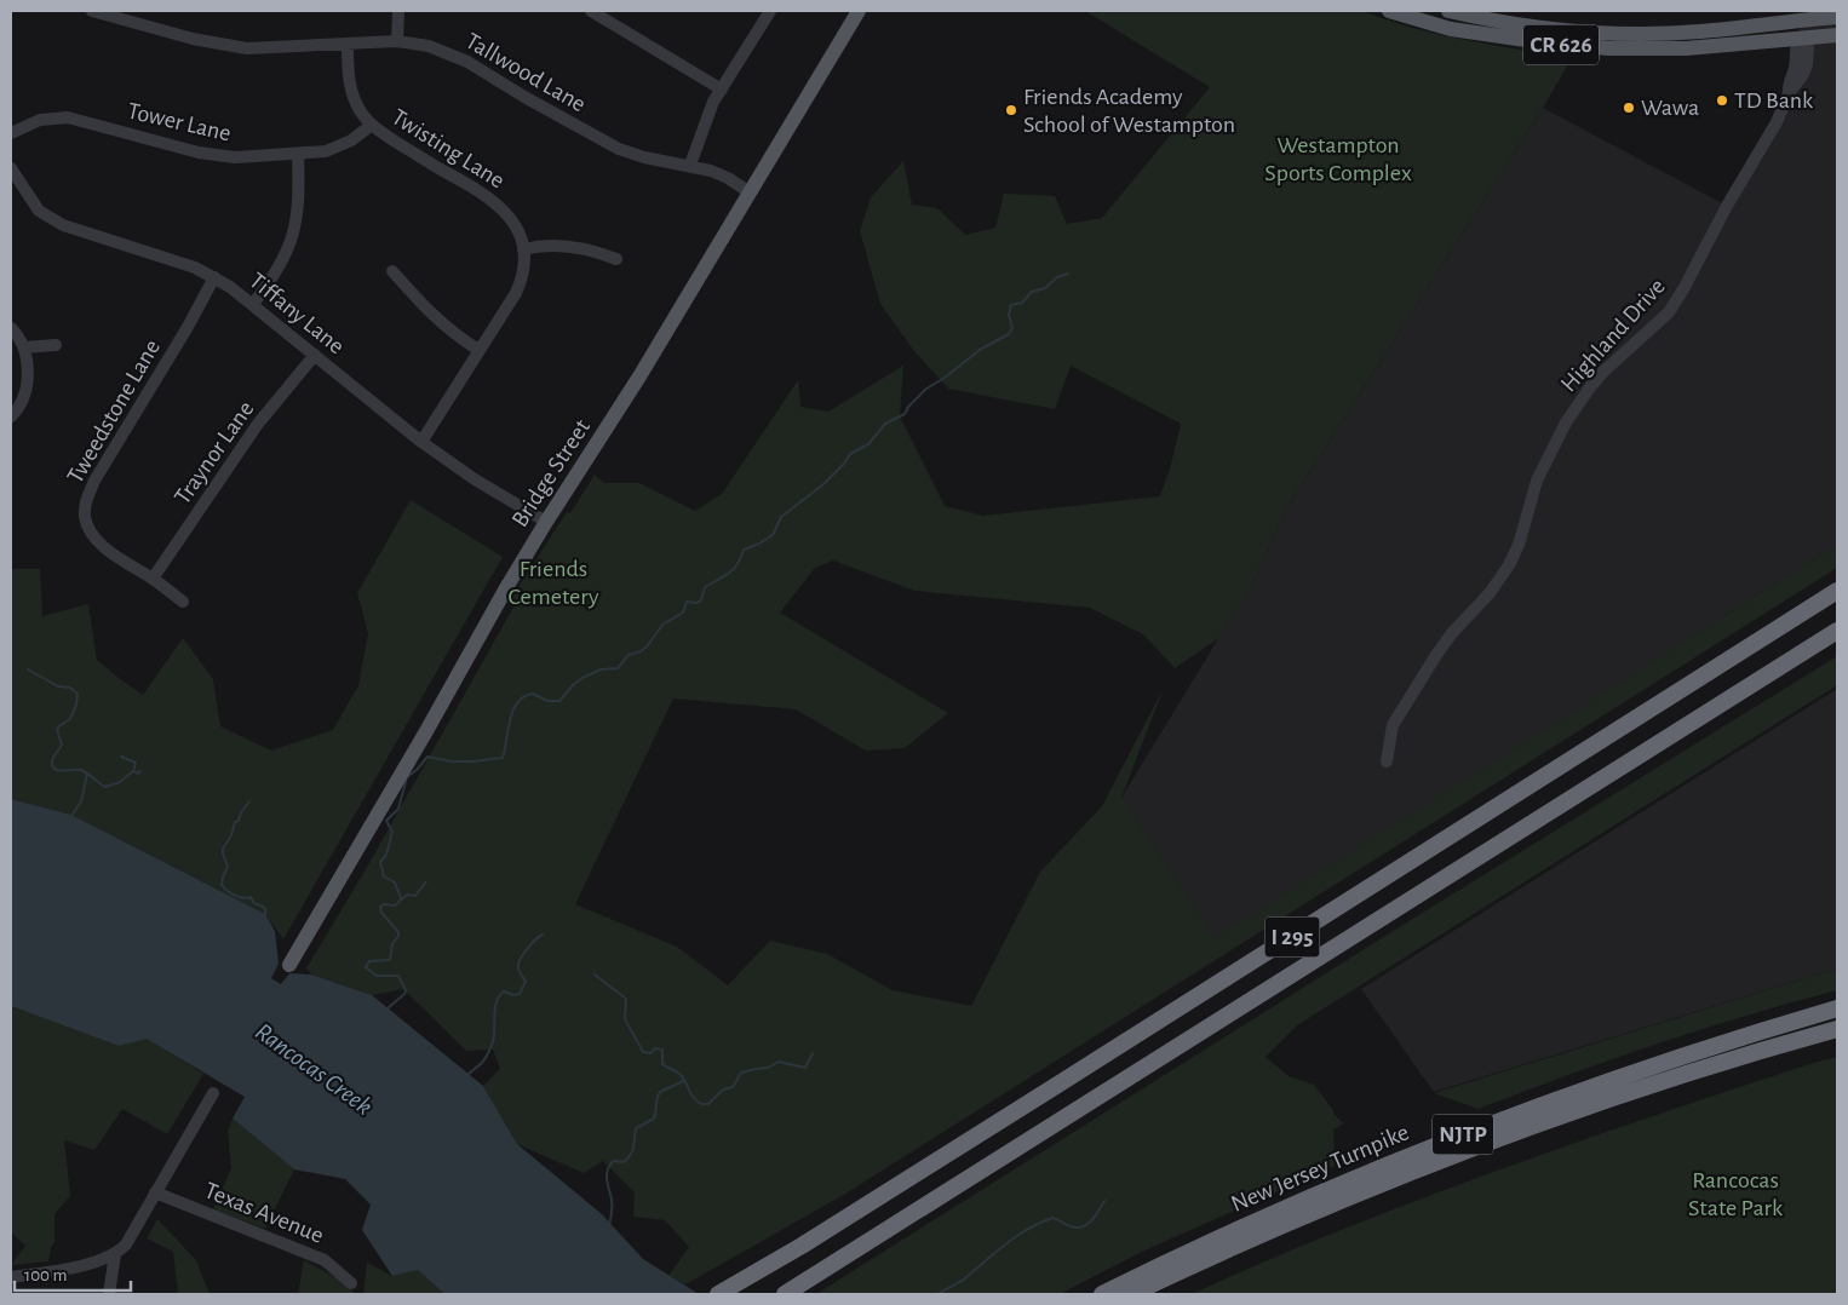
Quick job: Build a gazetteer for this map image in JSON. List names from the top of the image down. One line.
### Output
{"streets":{"highway":["I 295","NJTP","New Jersey Turnpike"],"main road":["CR 626","Bridge Street"],"street":["Tallwood Lane","Tower Lane","Twisting Lane","Tiffany Lane","Highland Drive","Tweedstone Lane","Traynor Lane","Texas Avenue"]},"crossings":[["CR 626","Highland Drive"],["Tallwood Lane","Twisting Lane"],["Tallwood Lane","Bridge Street"],["Tower Lane","Twisting Lane"],["Twisting Lane","Tiffany Lane"],["Tiffany Lane","Tweedstone Lane"],["Tiffany Lane","Traynor Lane"],["Tiffany Lane","Bridge Street"],["Tweedstone Lane","Traynor Lane"]],"water":["Rancocas Creek"],"parks":["Westampton Sports Complex","Friends Cemetery","Rancocas State Park"],"places":["TD Bank","Wawa","Friends Academy School of Westampton"],"scale_bar":"100 m"}
